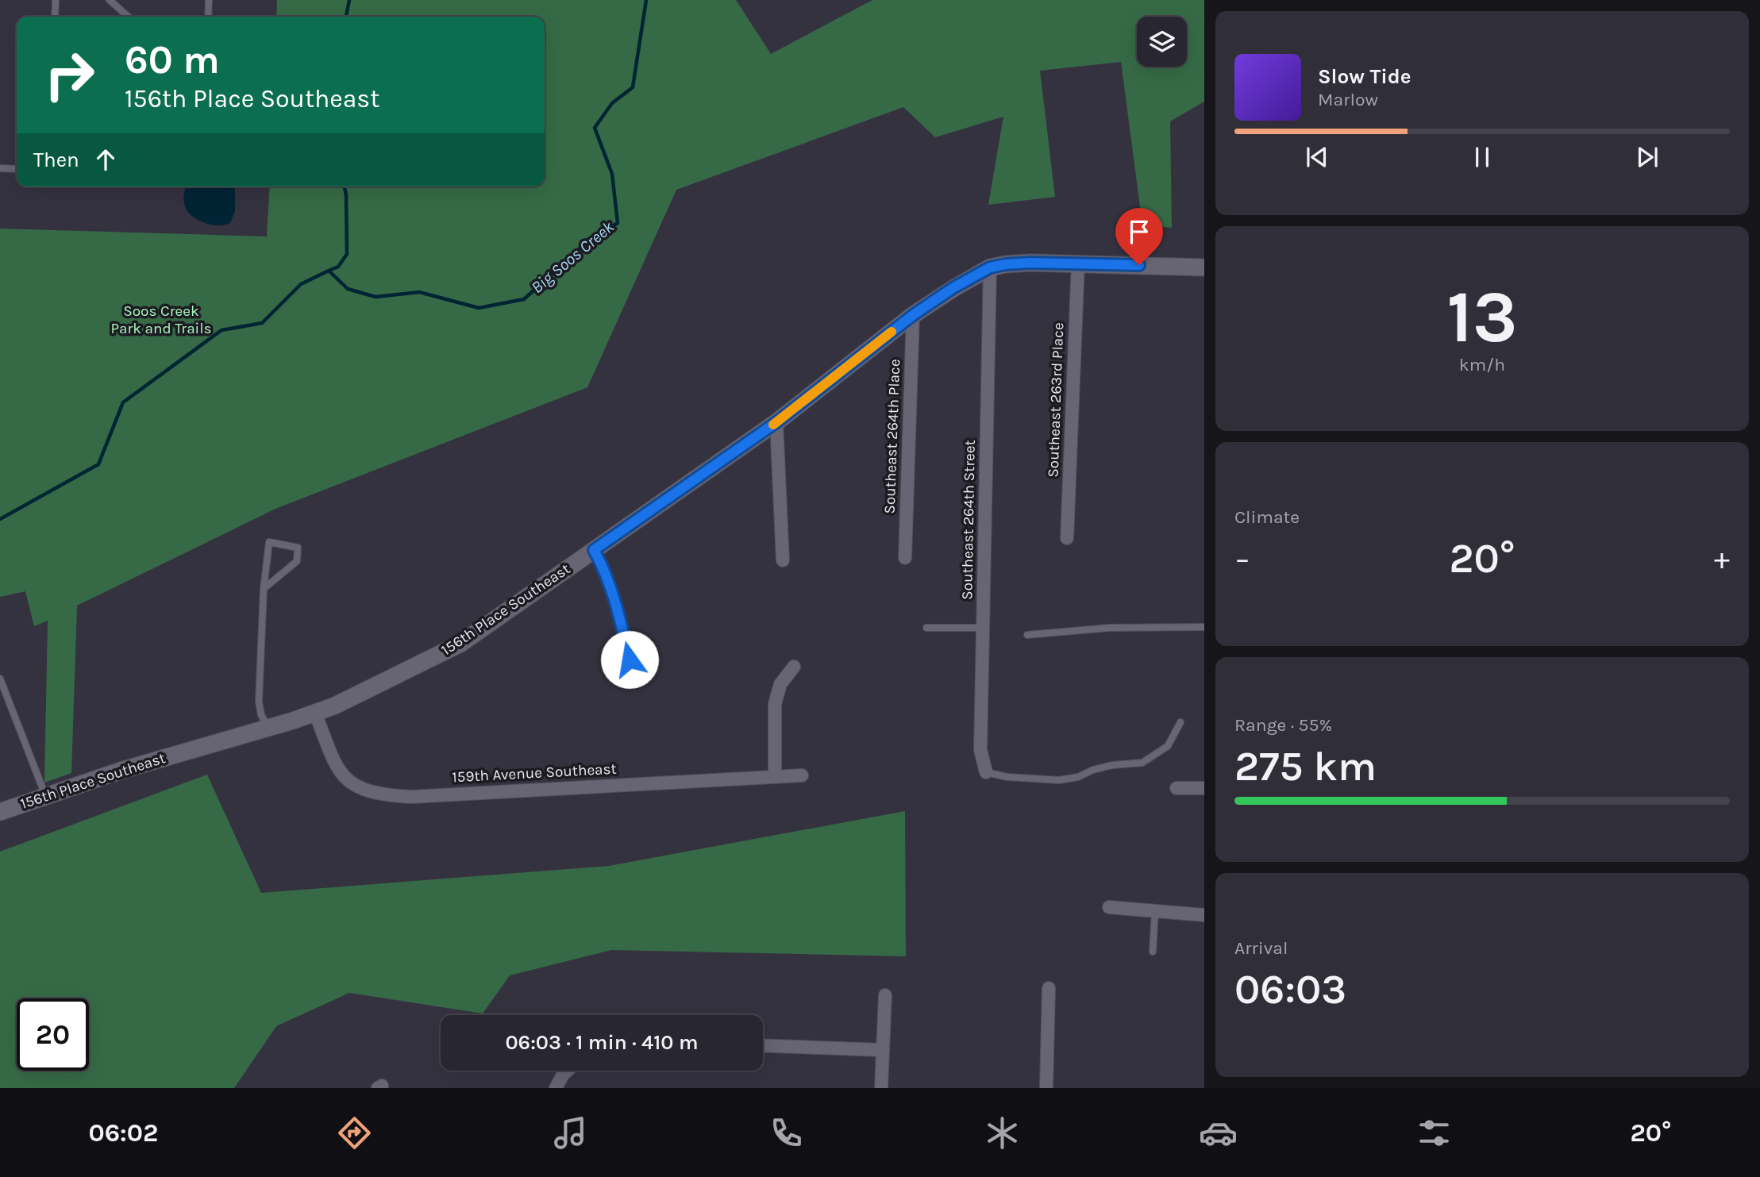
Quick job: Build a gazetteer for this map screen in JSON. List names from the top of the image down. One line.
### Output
{"streets":{"street":["Southeast 263rd Place","Southeast 264th Place","Southeast 264th Street","156th Place Southeast","159th Avenue Southeast"]},"crossings":[["Southeast 263rd Place","156th Place Southeast"],["Southeast 264th Place","156th Place Southeast"],["Southeast 264th Street","156th Place Southeast"],["156th Place Southeast","159th Avenue Southeast"]],"water":["Big Soos Creek"],"parks":["Soos Creek Park and Trails"],"page":{"turn":["60 m","156th Place Southeast"],"song":["Slow Tide","Marlow"],"then":"Then","tile":[["13","km/h"],"Climate",["Range · 55%","275 km"],["Arrival","06:03"]],"heat":["−","20°","+"],"limit":"20","trip":"06:03 · 1 min · 410 m","tabs":["06:02","20°"]}}
